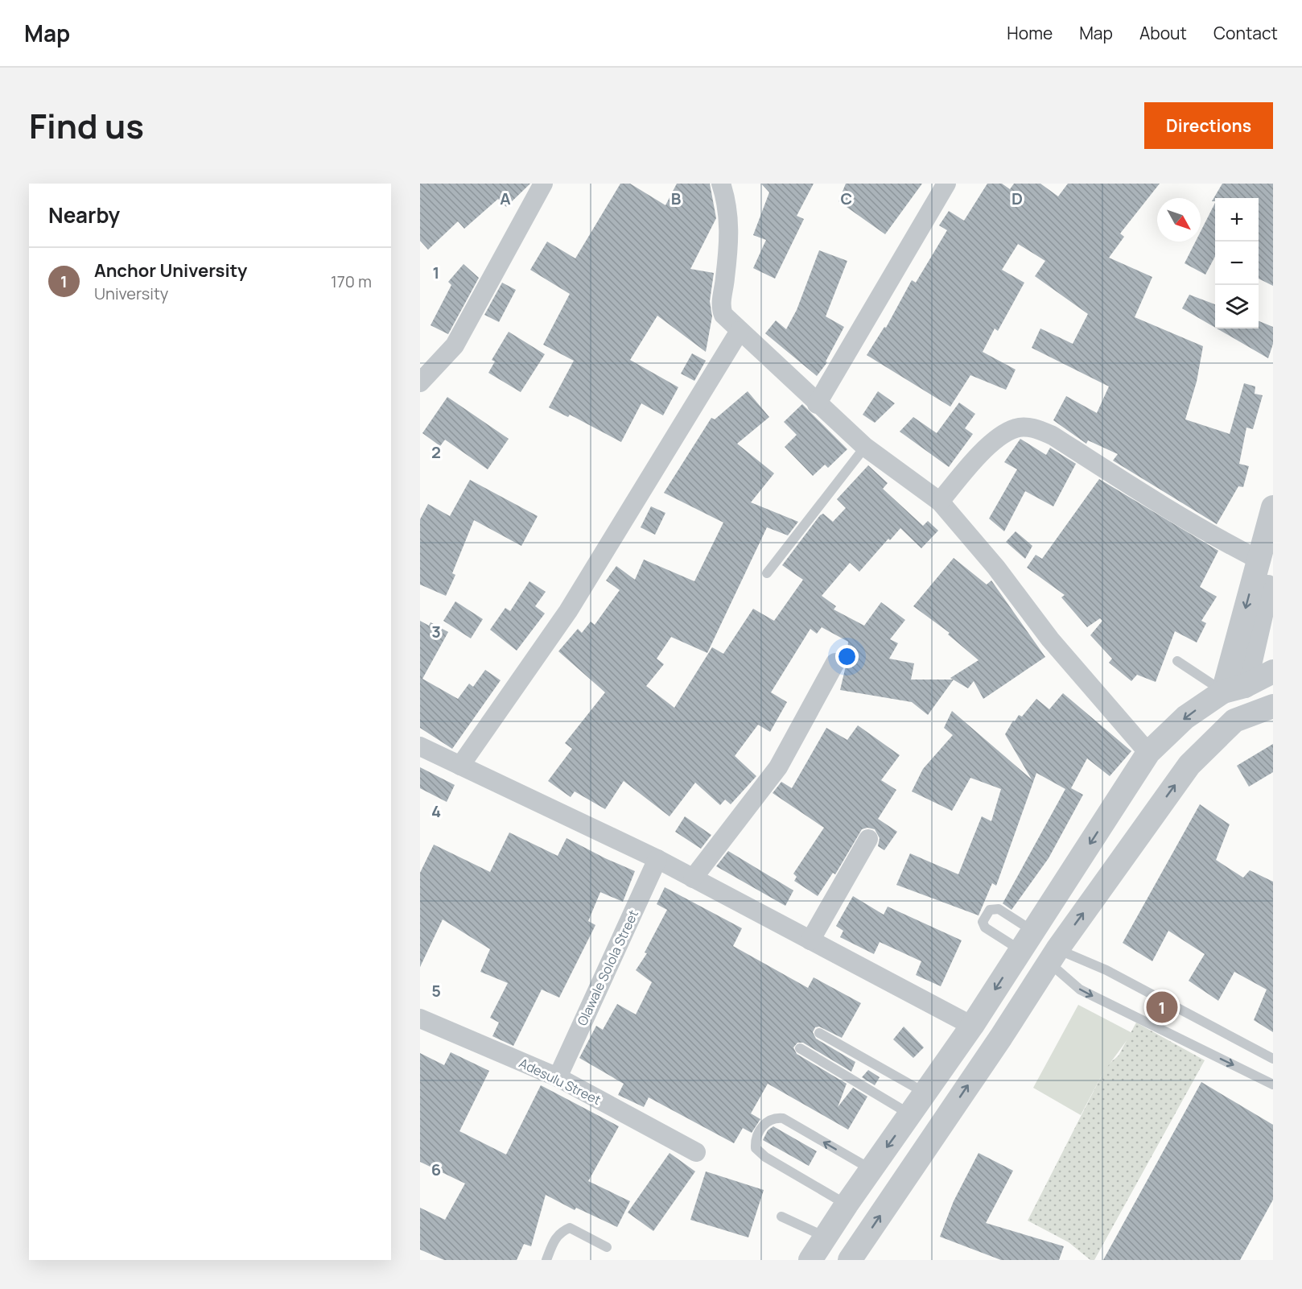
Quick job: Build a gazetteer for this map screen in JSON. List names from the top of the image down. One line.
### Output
{"streets":{"street":["Olawale Solola Street","Adesulu Street"]},"crossings":[["Olawale Solola Street","Adesulu Street"]],"north":"bottom right","page":{"header":"Map","nav":["Home","Map","About","Contact"],"title":"Find us","buttons":"Directions","heading":"Nearby","map_buttons":["+","−"],"list":[{"mark":"1","name":"Anchor University","note":"University","value":"170 m"}],"pins":"1"},"grid":{"columns":["A","B","C","D"],"rows":["1","2","3","4","5","6"]}}
